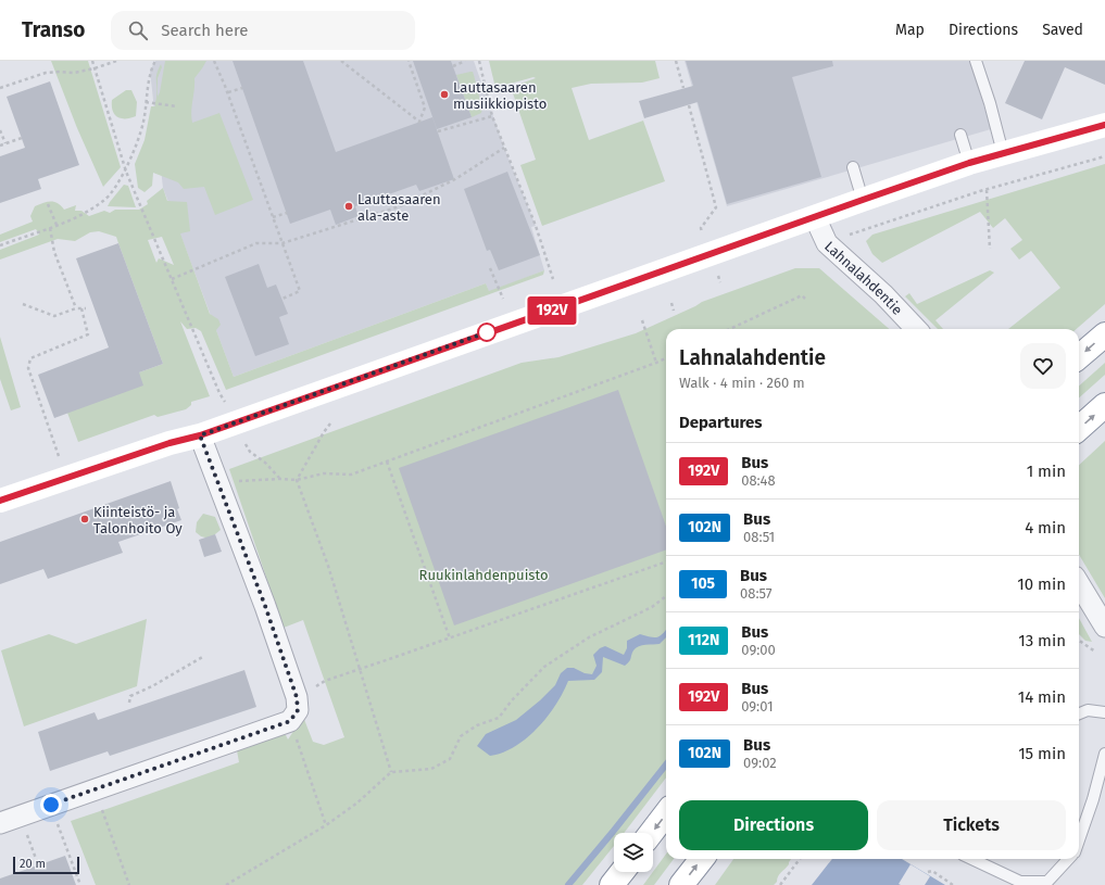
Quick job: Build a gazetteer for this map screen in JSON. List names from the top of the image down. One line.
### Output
{"streets":{"street":["Lahnalahdentie"]},"parks":["Ruukinlahdenpuisto"],"places":["Lauttasaaren musiikkiopisto","Lauttasaaren ala-aste","Kiinteistö- ja Talonhoito Oy"],"lines":["bus line 192V"],"scale_bar":"20 m","page":{"header":"Transo","search":"Search here","nav":["Map","Directions","Saved"],"on_map":"192V","heading":[["Lahnalahdentie","Walk · 4 min · 260 m"],"Departures"],"list":[{"mark":"192V","name":"Bus","note":"08:48","value":"1 min"},{"mark":"102N","name":"Bus","note":"08:51","value":"4 min"},{"mark":"105","name":"Bus","note":"08:57","value":"10 min"},{"mark":"112N","name":"Bus","note":"09:00","value":"13 min"},{"mark":"192V","name":"Bus","note":"09:01","value":"14 min"},{"mark":"102N","name":"Bus","note":"09:02","value":"15 min"}],"buttons":["Directions","Tickets"],"scale":"20 m"}}
